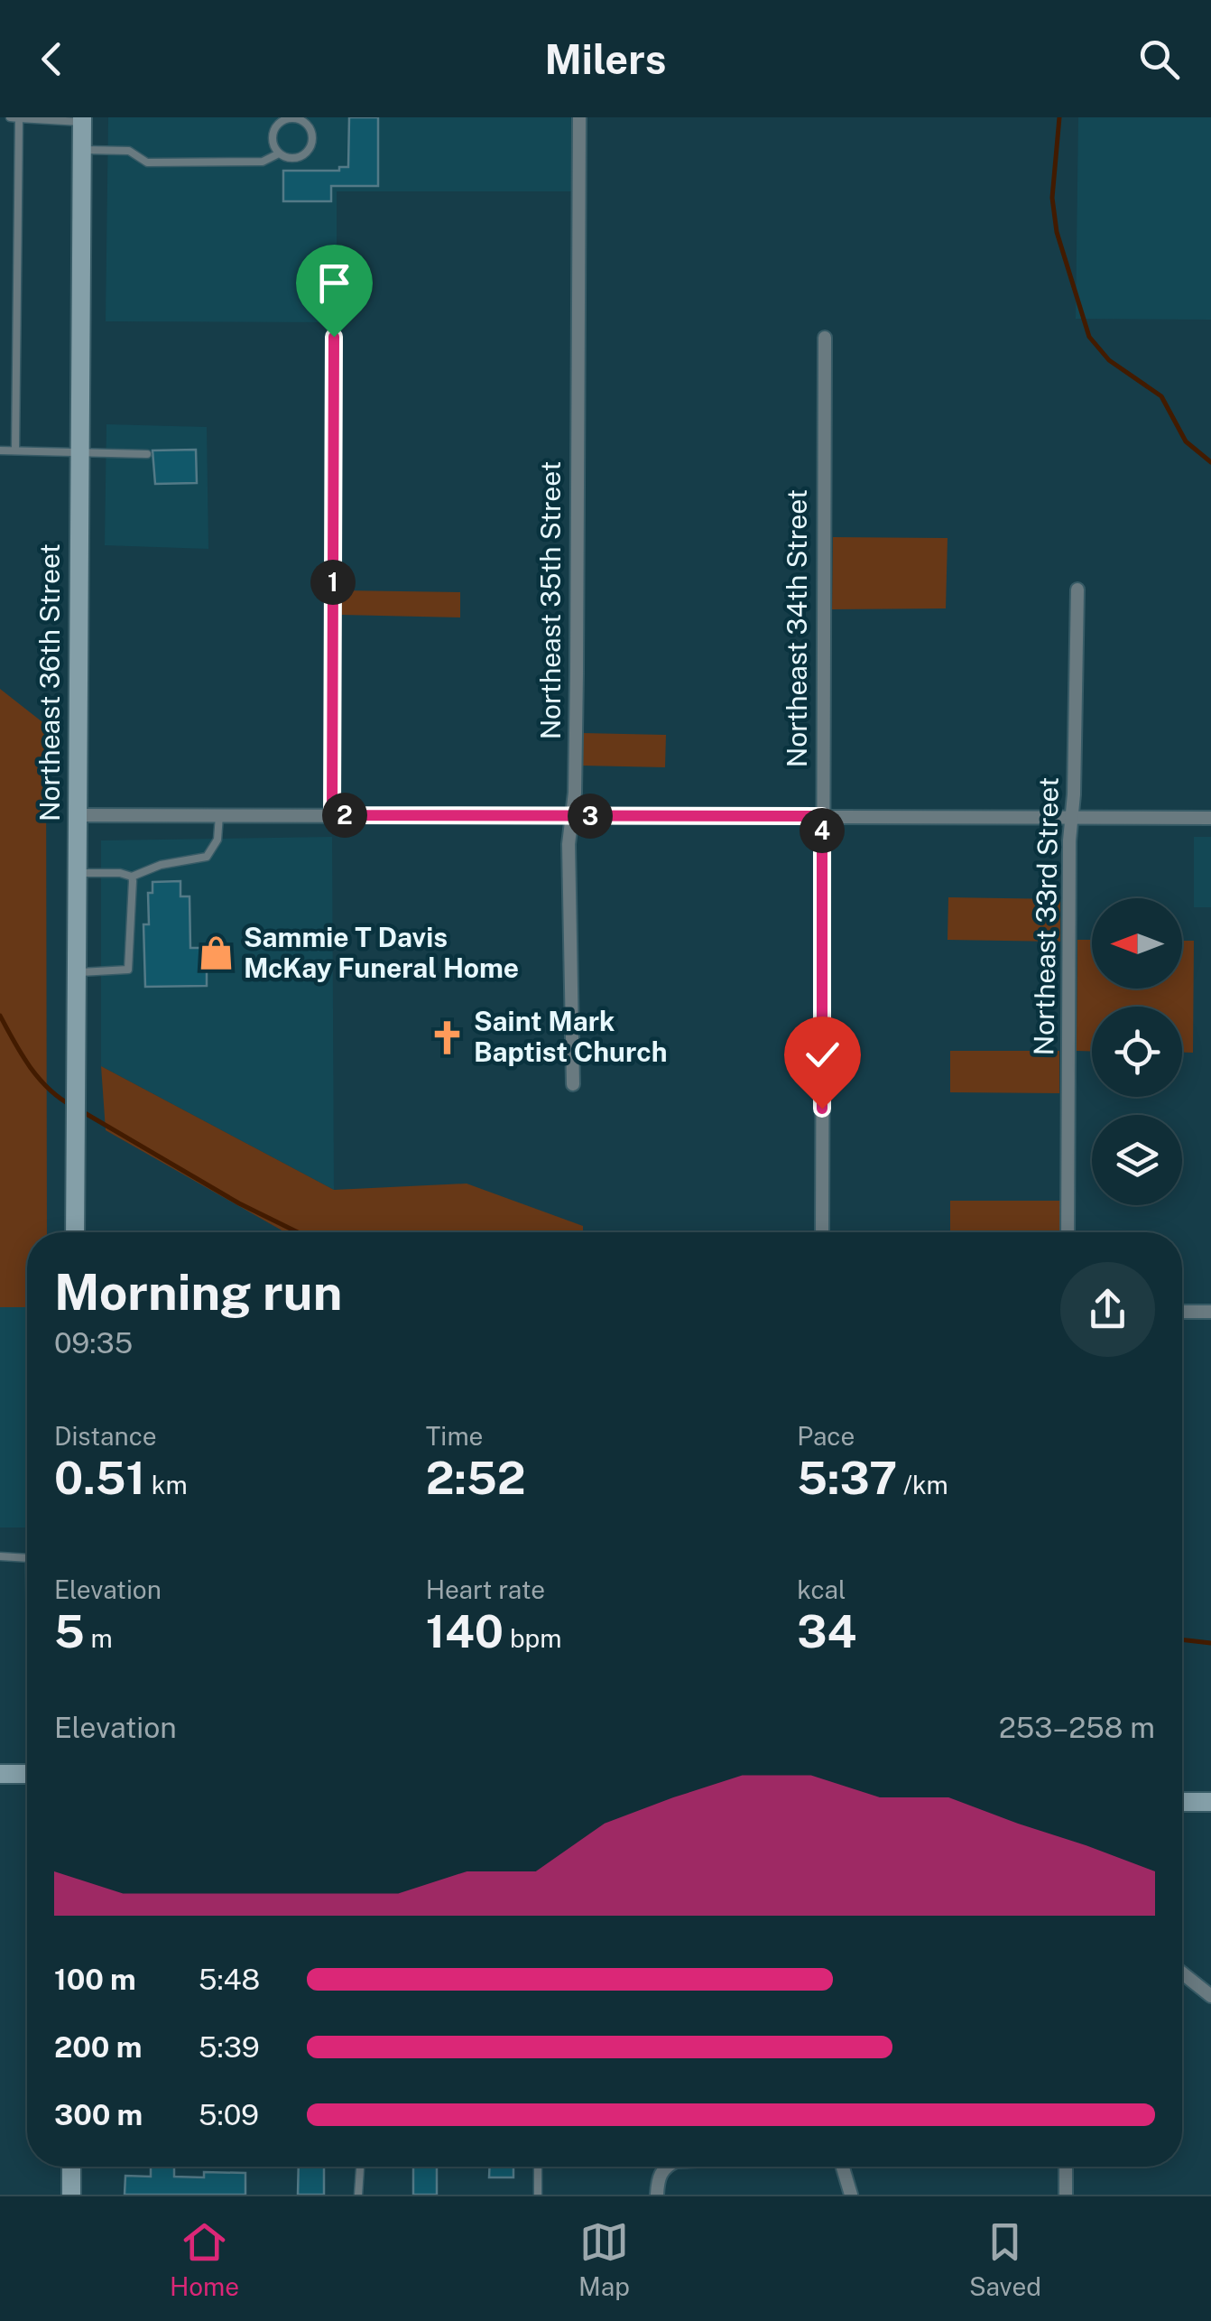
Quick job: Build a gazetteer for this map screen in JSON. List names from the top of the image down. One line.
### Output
{"streets":{"main road":["Northeast 36th Street"],"street":["Northeast 35th Street","Northeast 34th Street","Northeast 33rd Street"]},"places":{"shop":["Sammie T Davis McKay Funeral Home"],"church":["Saint Mark Baptist Church"]},"north":"left","page":{"header":"Milers","pins":["1","2","3","4"],"heading":["Morning run","09:35"],"stats":[["Distance","0.51 km"],["Time","2:52"],["Pace","5:37 /km"],["Elevation","5 m"],["Heart rate","140 bpm"],["kcal","34"]],"chart":["Elevation","253–258 m"],"list":[{"name":"100 m","note":"5:48"},{"name":"200 m","note":"5:39"},{"name":"300 m","note":"5:09"}],"tabs":["Home","Map","Saved"]}}
